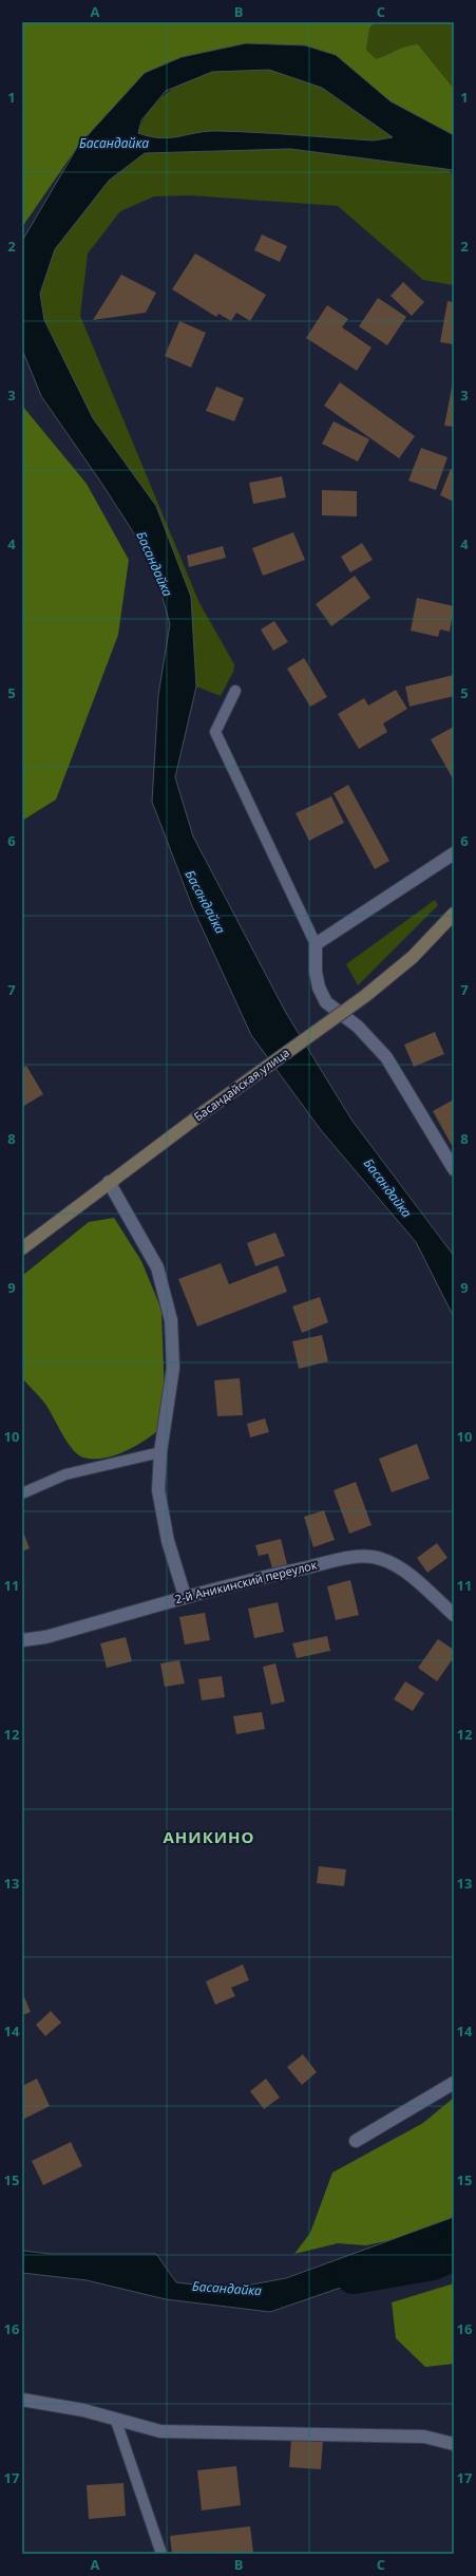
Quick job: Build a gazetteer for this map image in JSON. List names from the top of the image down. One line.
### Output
{"streets":{"street":["Басандайская улица","2-й Аникинский переулок"]},"districts":["АНИКИНО"],"water":["Басандайка"],"grid":{"columns":["A","B","C"],"rows":["1","2","3","4","5","6","7","8","9","10","11","12","13","14","15","16","17"]}}
